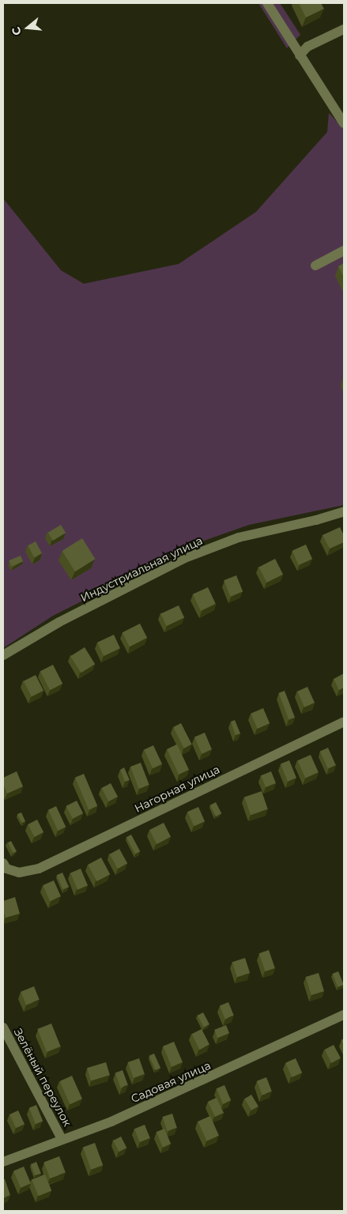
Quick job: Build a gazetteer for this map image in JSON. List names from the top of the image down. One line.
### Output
{"streets":{"street":["Индустриальная улица","Нагорная улица","Зелёный переулок","Садовая улица"]},"crossings":[["Зелёный переулок","Садовая улица"]],"north":"left"}
